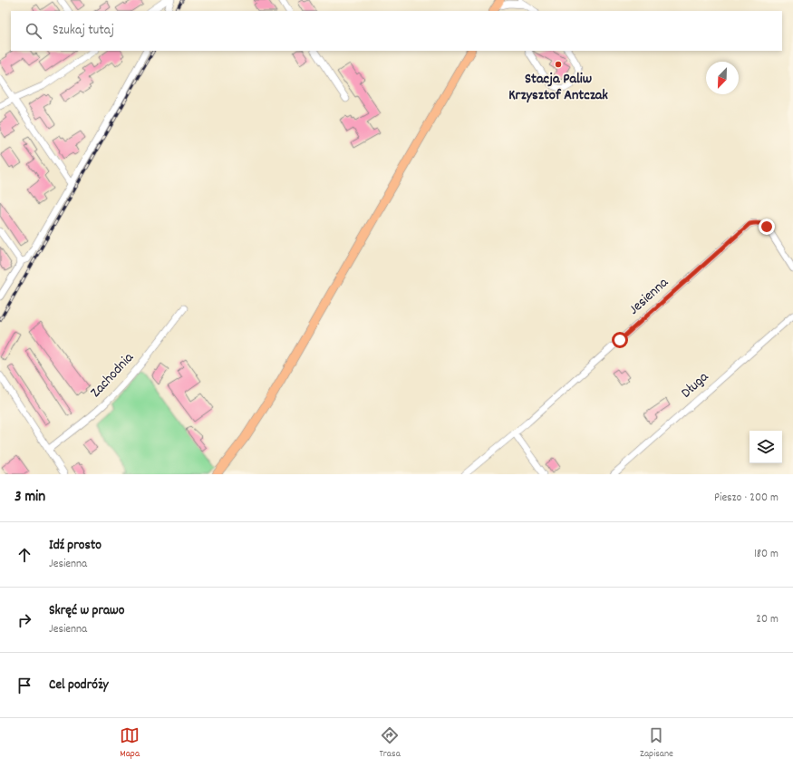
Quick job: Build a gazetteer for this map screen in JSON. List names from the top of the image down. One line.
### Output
{"streets":{"street":["Jesienna","Zachodnia","Długa"]},"places":["Stacja Paliw Krzysztof Antczak"],"north":"bottom left","page":{"search":"Szukaj tutaj","heading":["3 min","Pieszo · 200 m"],"list":[["Idź prosto","Jesienna","180 m"],["Skręć w prawo","Jesienna","20 m"],"Cel podróży"],"nav":["Mapa","Trasa","Zapisane"]}}
